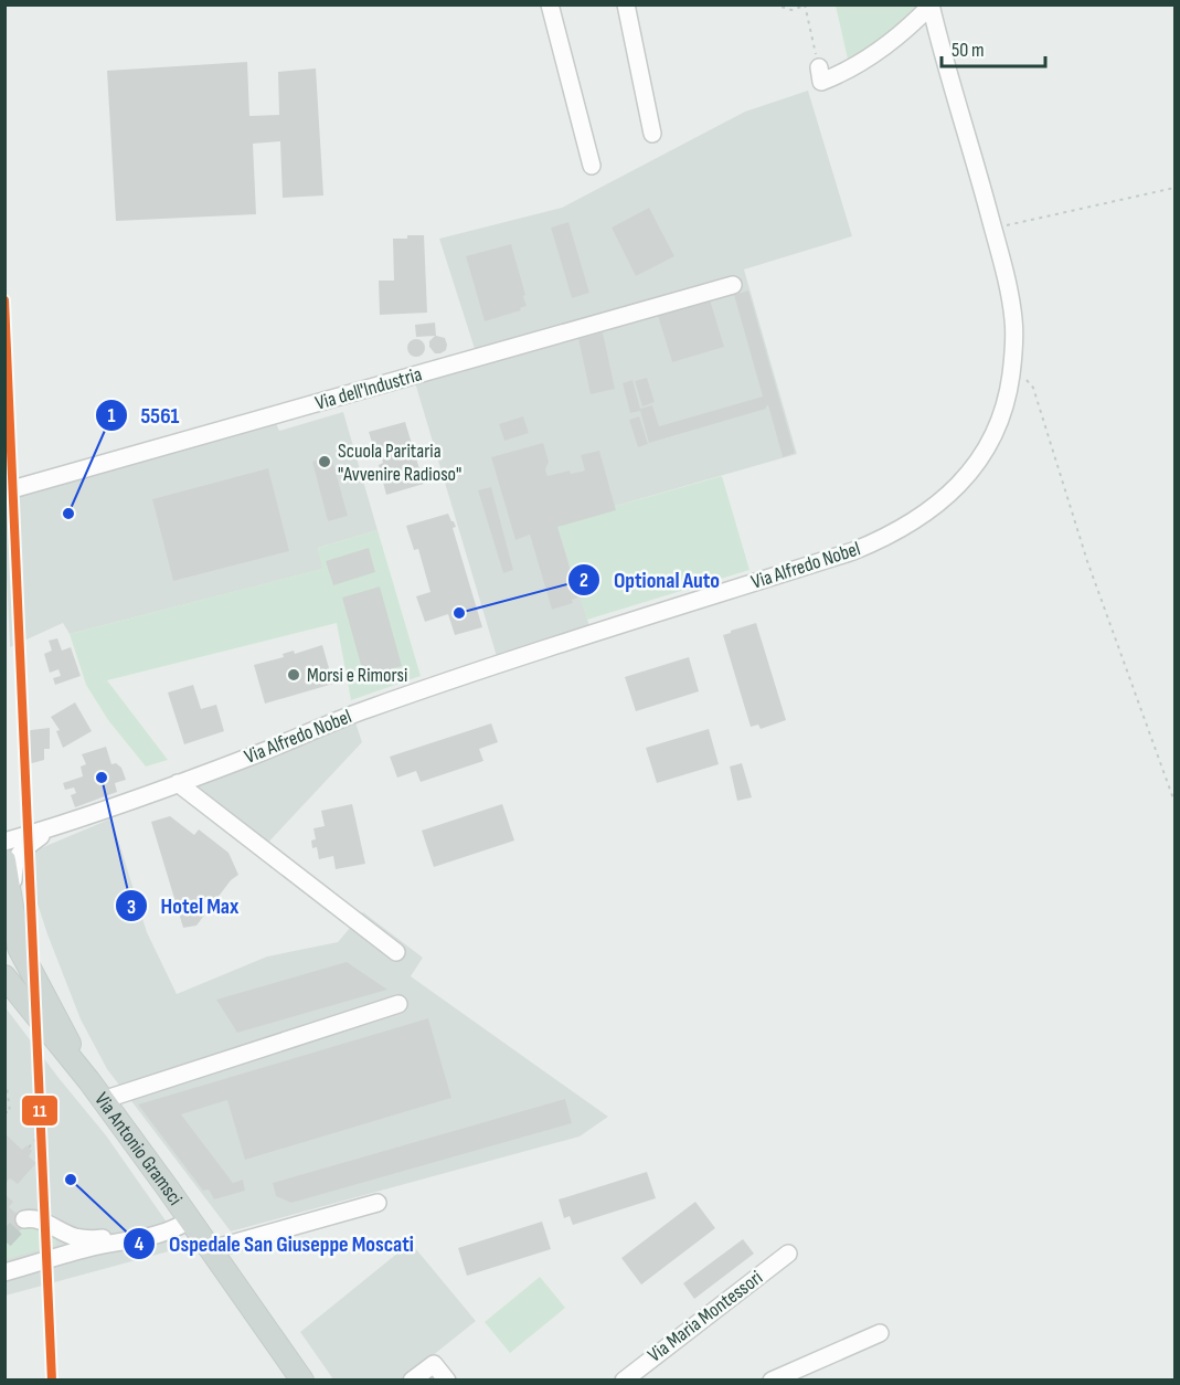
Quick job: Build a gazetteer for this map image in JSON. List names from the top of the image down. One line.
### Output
{"streets":{"main road":["Via Antonio Gramsci"],"street":["Via dell'Industria","Via Alfredo Nobel","Via Maria Montessori"]},"crossings":[["Via Alfredo Nobel","Via Antonio Gramsci"]],"places":["Scuola Paritaria \"Avvenire Radioso\"","5561","Optional Auto","Morsi e Rimorsi","Hotel Max","Ospedale San Giuseppe Moscati"],"lines":["transit line 11"],"scale_bar":"50 m"}
